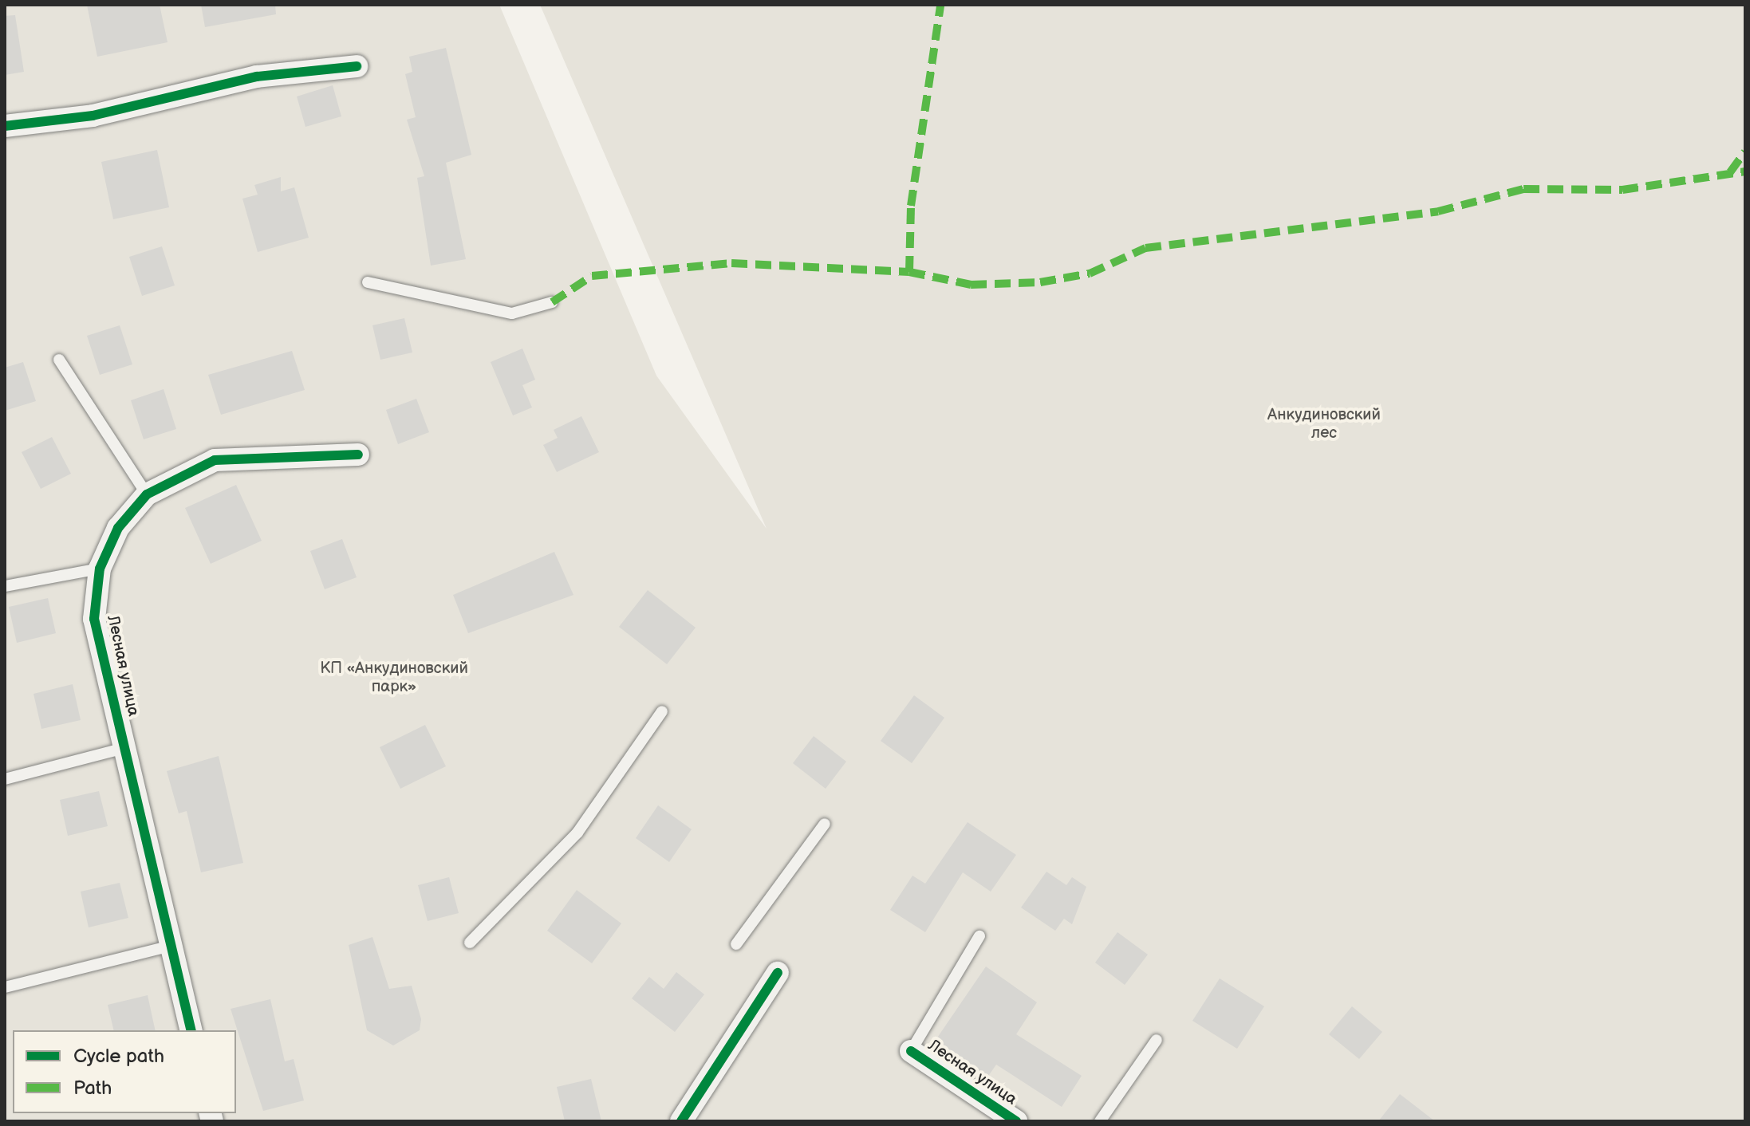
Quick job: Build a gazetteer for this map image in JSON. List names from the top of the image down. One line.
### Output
{"streets":{"street":["Лесная улица"]},"parks":["Анкудиновский лес","КП «Анкудиновский парк»"],"legend":["Cycle path","Path"]}
